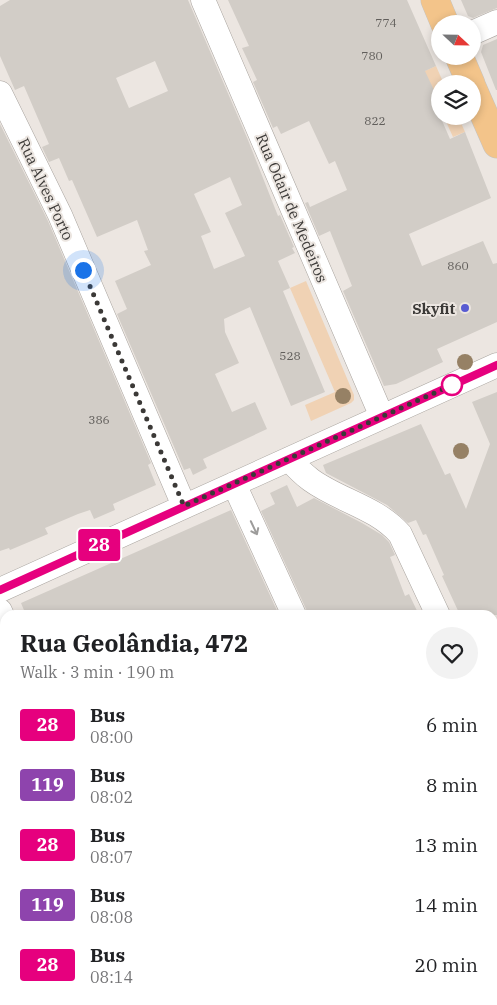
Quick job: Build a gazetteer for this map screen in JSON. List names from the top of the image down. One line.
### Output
{"streets":{"street":["Rua Alves Porto","Rua Odair de Medeiros"]},"places":["Skyfit"],"lines":["bus line 28"],"house_numbers":["774","780","822","860","528","386"],"north":"right","page":{"on_map":"28","heading":["Rua Geolândia, 472","Walk · 3 min · 190 m"],"list":[{"mark":"28","name":"Bus","note":"08:00","value":"6 min"},{"mark":"119","name":"Bus","note":"08:02","value":"8 min"},{"mark":"28","name":"Bus","note":"08:07","value":"13 min"},{"mark":"119","name":"Bus","note":"08:08","value":"14 min"},{"mark":"28","name":"Bus","note":"08:14","value":"20 min"}]}}
